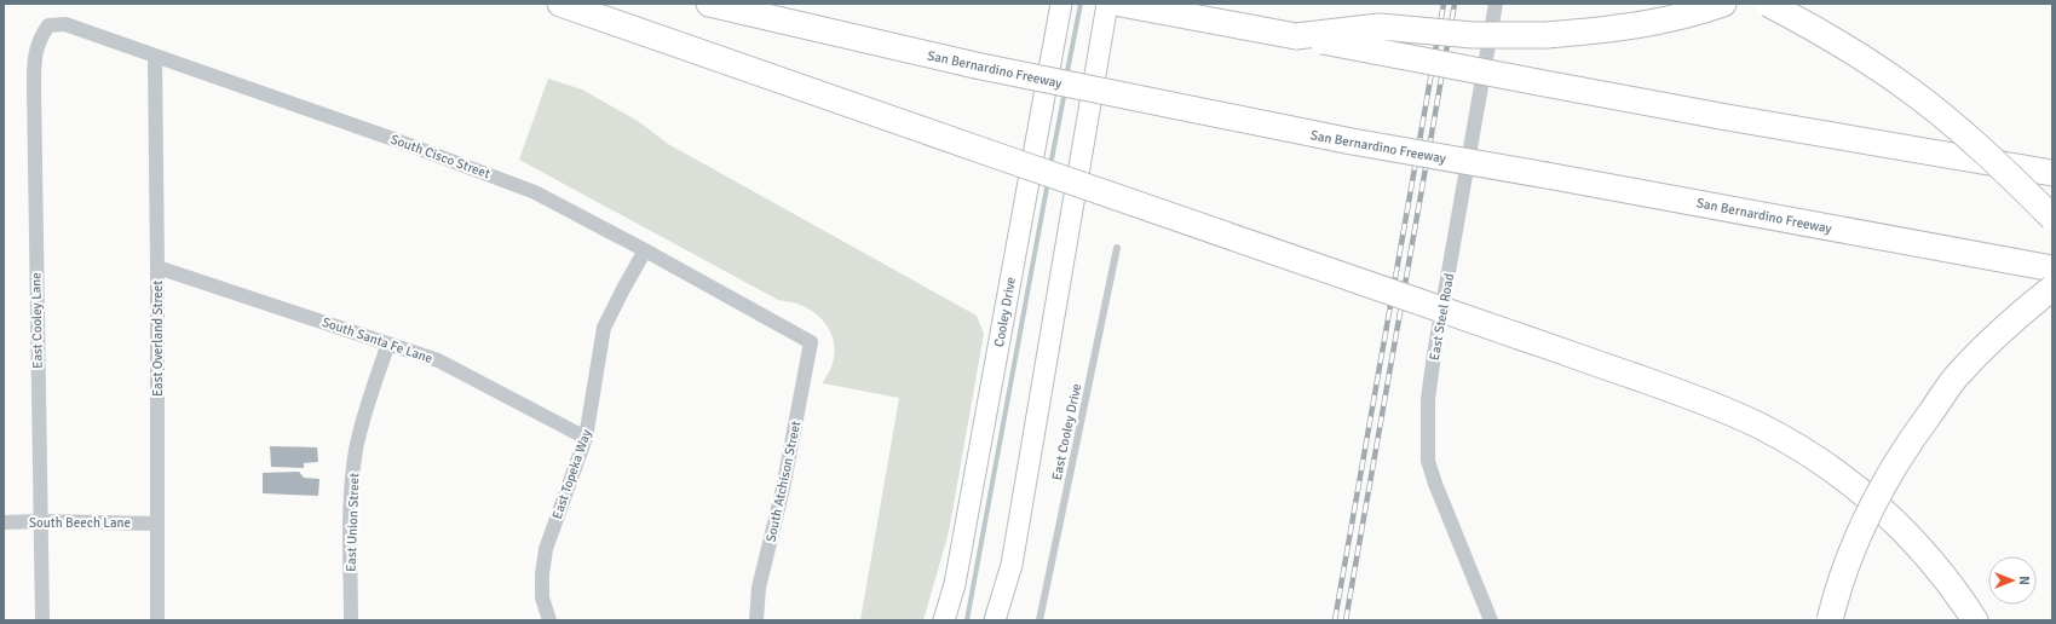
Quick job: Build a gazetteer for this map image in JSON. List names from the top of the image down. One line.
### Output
{"streets":{"highway":["San Bernardino Freeway"],"street":["South Cisco Street","Cooley Drive","East Steel Road","East Cooley Lane","East Overland Street","South Santa Fe Lane","East Topeka Way","South Atchison Street","South Beech Lane","East Union Street"],"lane":["East Cooley Drive"]},"crossings":[["South Cisco Street","East Cooley Lane"],["South Cisco Street","East Overland Street"],["South Cisco Street","East Topeka Way"],["South Cisco Street","South Atchison Street"],["East Cooley Lane","South Beech Lane"],["East Overland Street","South Santa Fe Lane"],["East Overland Street","South Beech Lane"],["South Santa Fe Lane","East Topeka Way"],["South Santa Fe Lane","East Union Street"]],"north":"right"}
